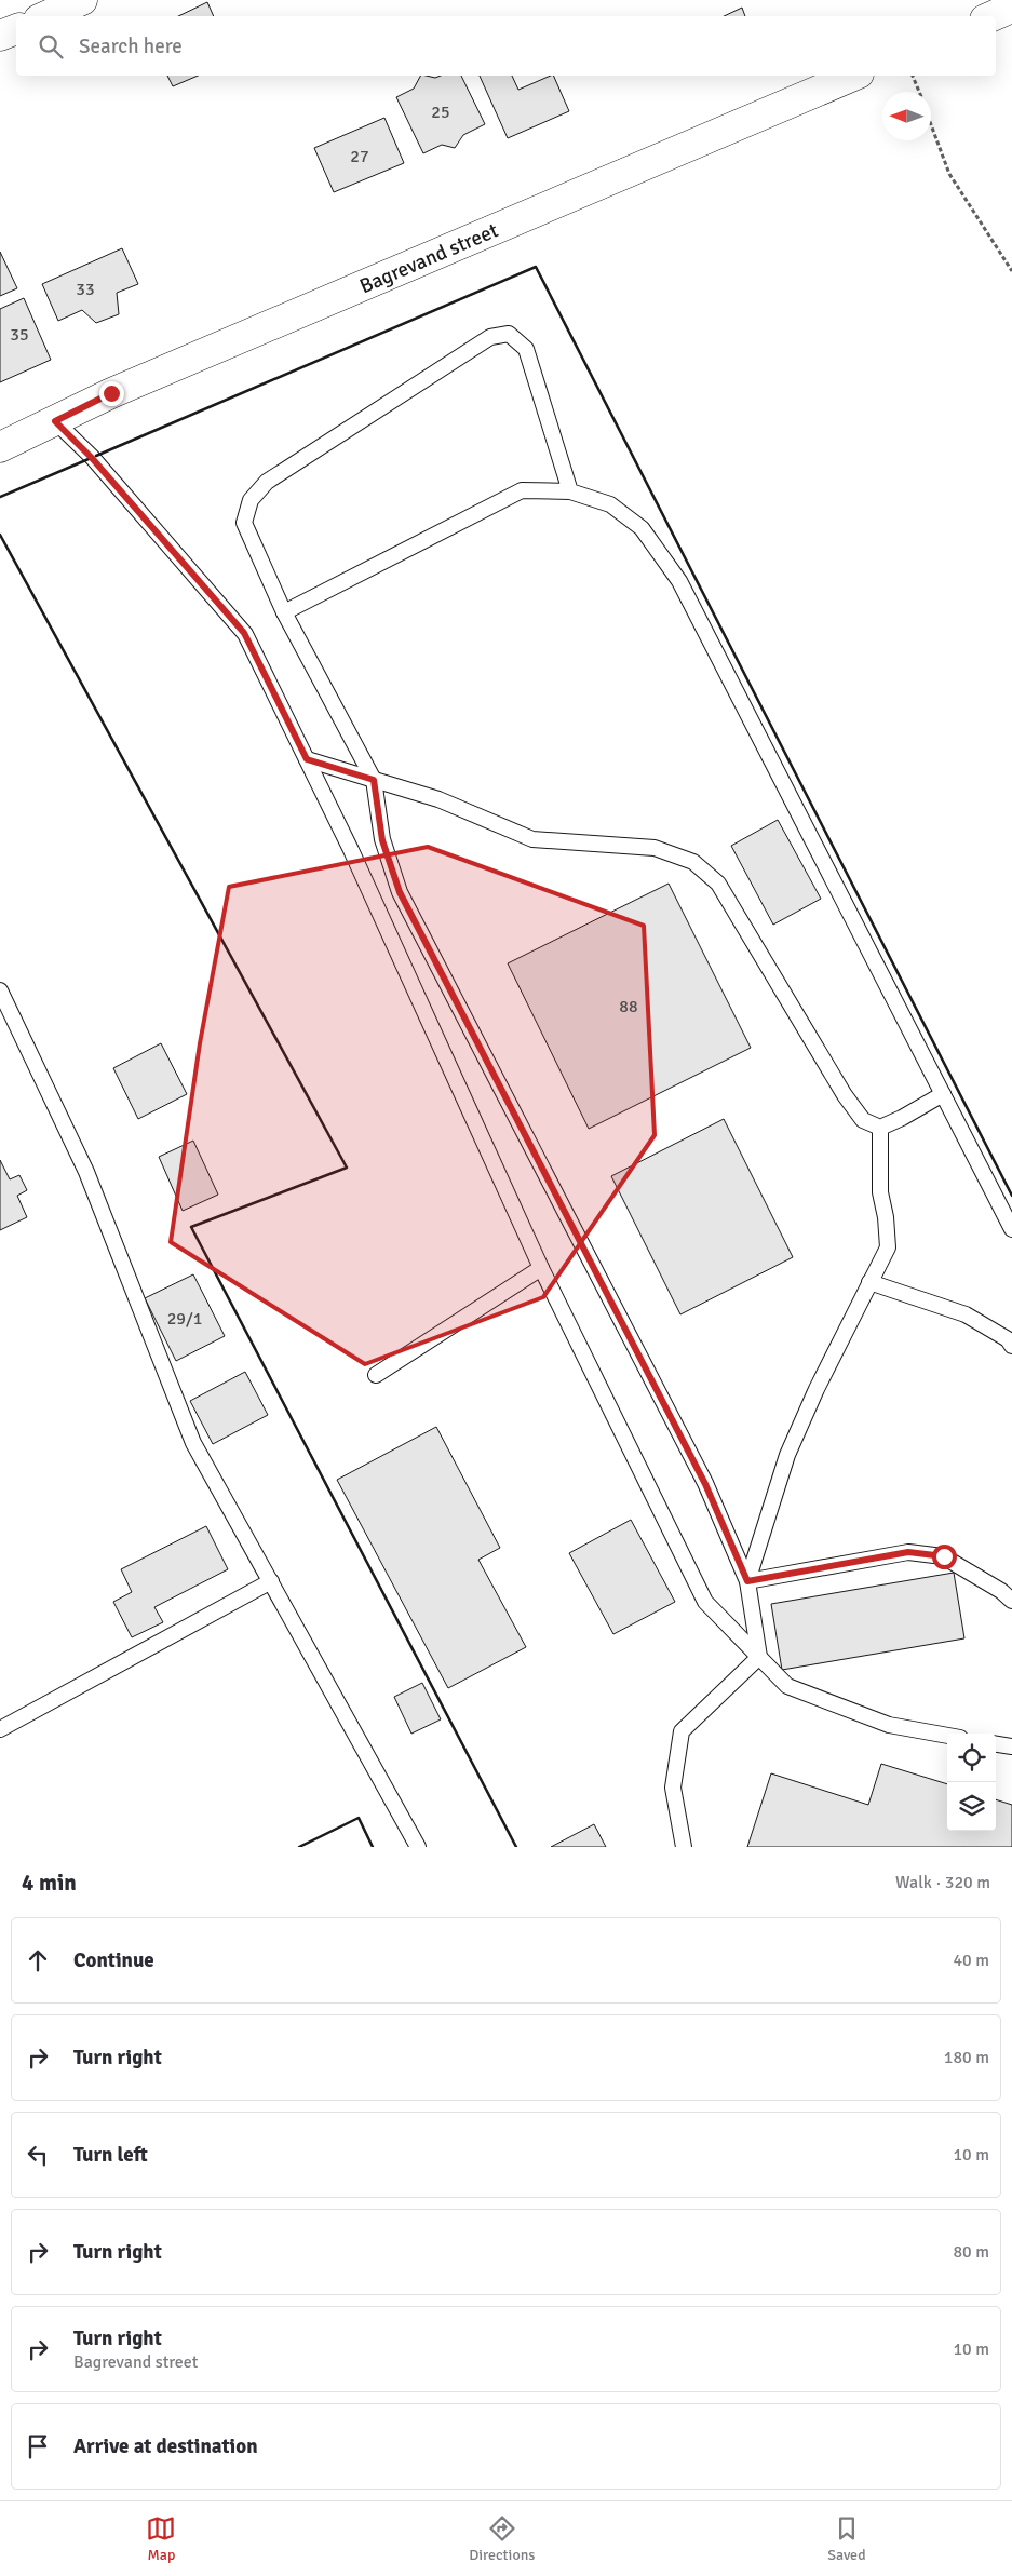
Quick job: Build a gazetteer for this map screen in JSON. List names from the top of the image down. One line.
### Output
{"streets":{"main road":["Bagrevand street"]},"house_numbers":["25","27","33","35","88","29/1"],"north":"left","page":{"search":"Search here","heading":["4 min","Walk · 320 m"],"list":[["Continue","40 m"],["Turn right","180 m"],["Turn left","10 m"],["Turn right","80 m"],["Turn right","Bagrevand street","10 m"],"Arrive at destination"],"nav":["Map","Directions","Saved"]}}
